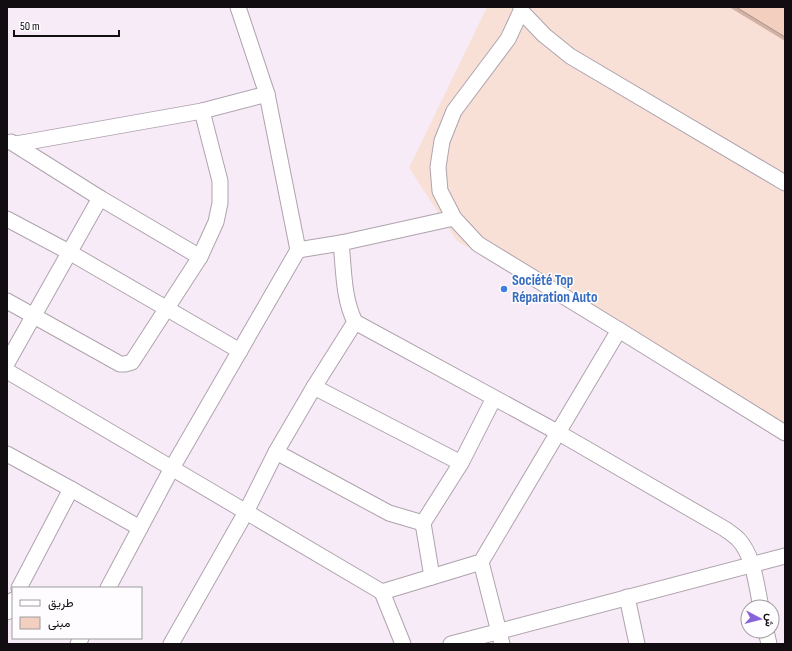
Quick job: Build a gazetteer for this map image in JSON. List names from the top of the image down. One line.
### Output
{"places":["Société Top Réparation Auto"],"legend":["طريق","مبنى"],"scale_bar":"50 m","north":"right"}
